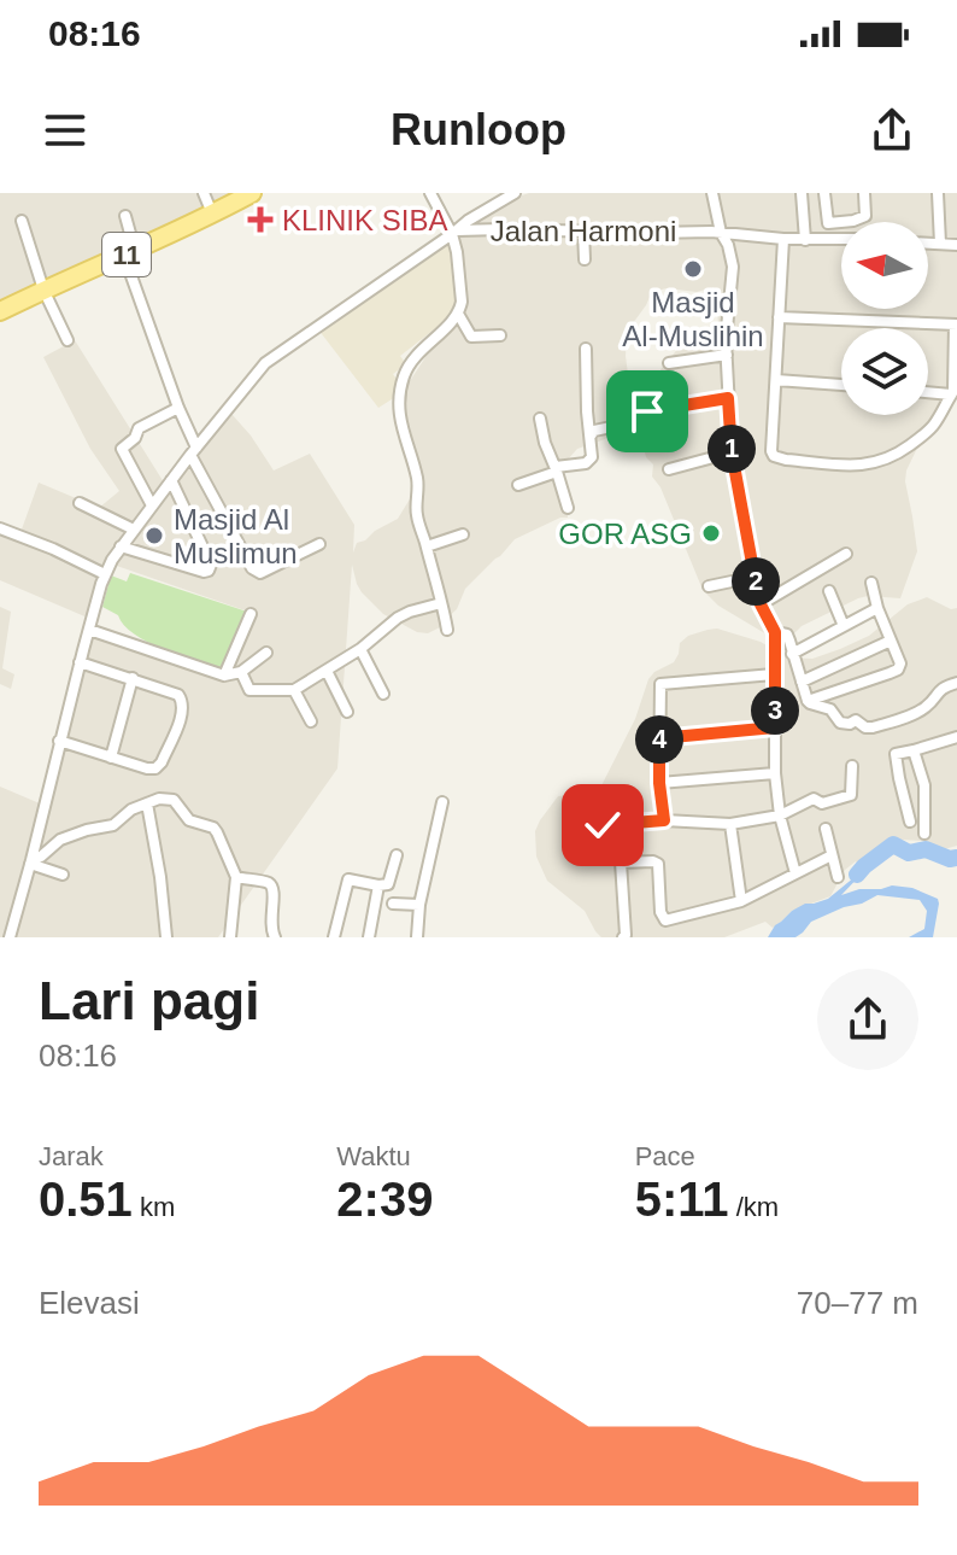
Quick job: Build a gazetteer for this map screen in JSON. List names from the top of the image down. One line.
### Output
{"streets":{"main road":["11"],"street":["Jalan Harmoni"]},"places":{"health":["KLINIK SIBA"],"other":["Masjid Al-Muslihin","GOR ASG","Masjid Al Muslimun"]},"north":"left","page":{"status":"08:16","header":"Runloop","pins":["1","2","3","4"],"heading":["Lari pagi","08:16"],"stats":[["Jarak","0.51 km"],["Waktu","2:39"],["Pace","5:11 /km"]],"chart":["Elevasi","70–77 m"]}}
